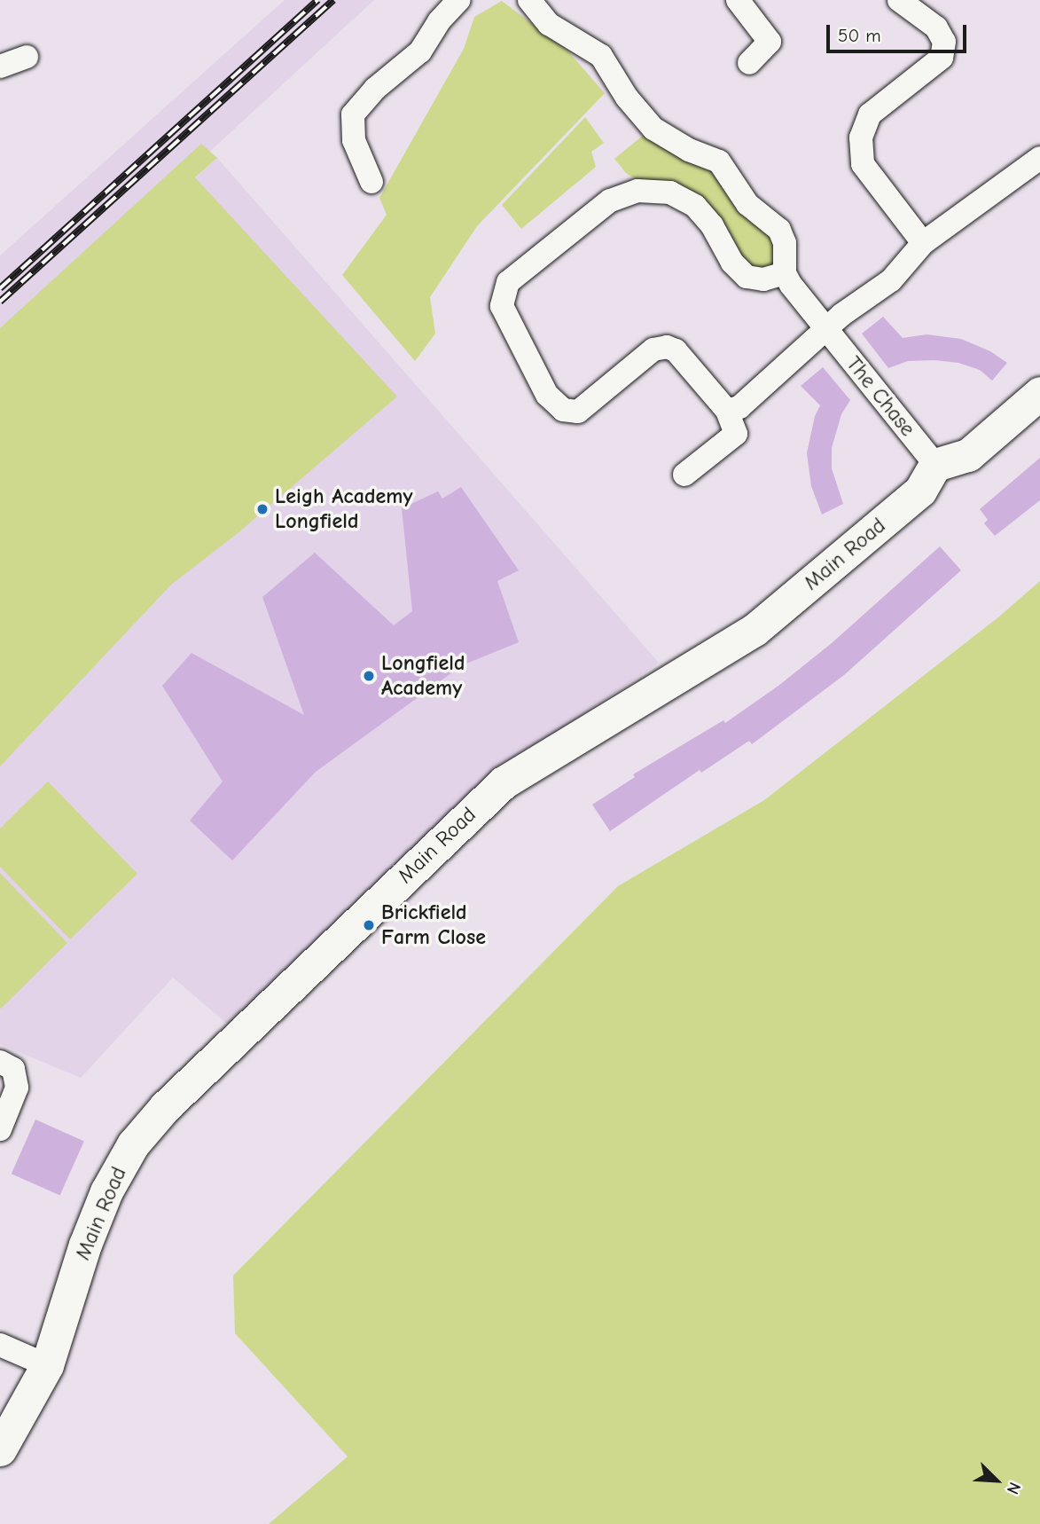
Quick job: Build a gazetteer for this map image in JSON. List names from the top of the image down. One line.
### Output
{"streets":{"main road":["Main Road"],"street":["The Chase"]},"crossings":[["The Chase","Main Road"]],"places":["Leigh Academy Longfield","Longfield Academy","Brickfield Farm Close"],"scale_bar":"50 m","north":"bottom right"}
